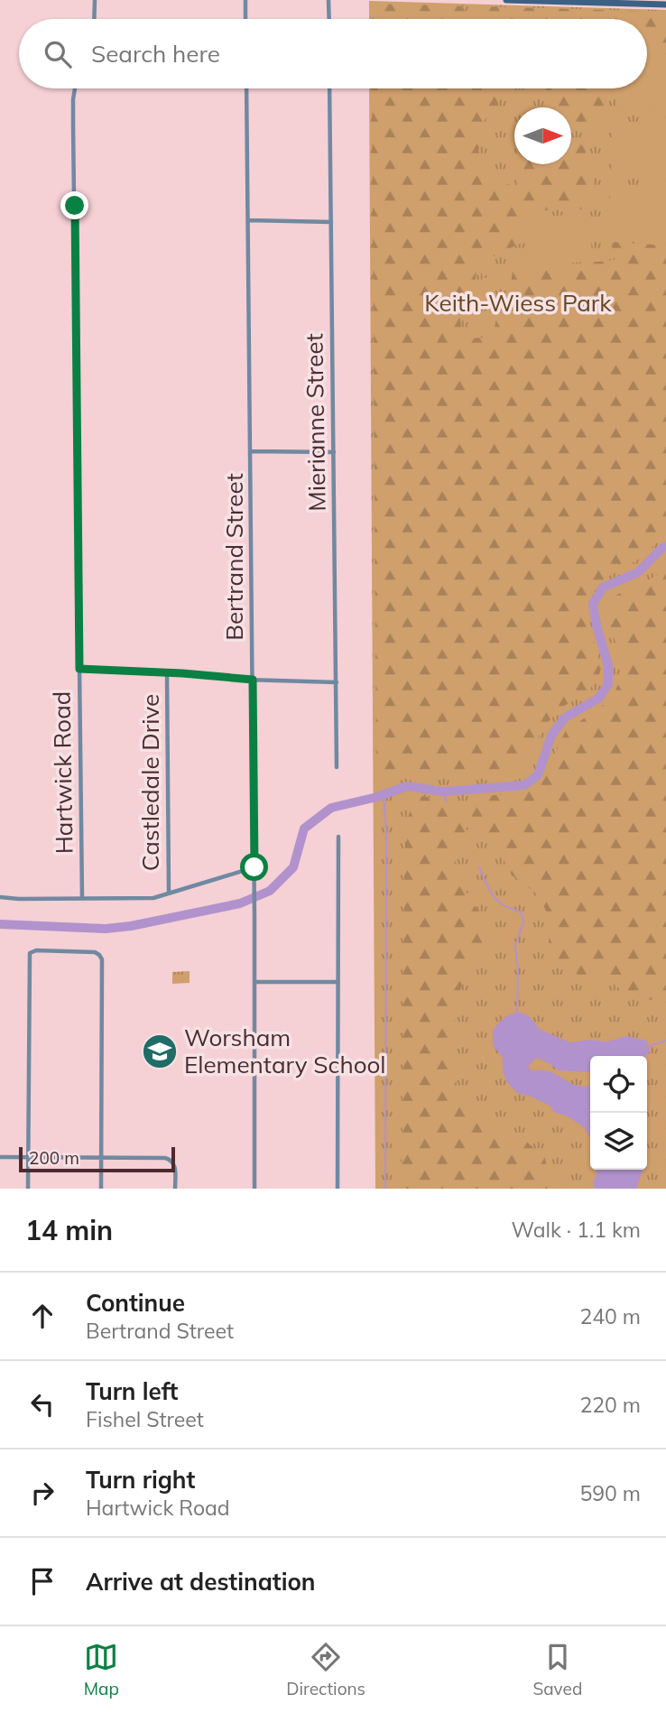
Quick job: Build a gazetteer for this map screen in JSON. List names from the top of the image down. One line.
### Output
{"streets":{"street":["Mierianne Street","Bertrand Street","Hartwick Road","Castledale Drive"]},"parks":["Keith-Wiess Park"],"places":{"school or university":["Worsham Elementary School"]},"scale_bar":"200 m","north":"right","page":{"search":"Search here","scale":"200 m","heading":["14 min","Walk · 1.1 km"],"list":[["Continue","Bertrand Street","240 m"],["Turn left","Fishel Street","220 m"],["Turn right","Hartwick Road","590 m"],"Arrive at destination"],"nav":["Map","Directions","Saved"]}}
